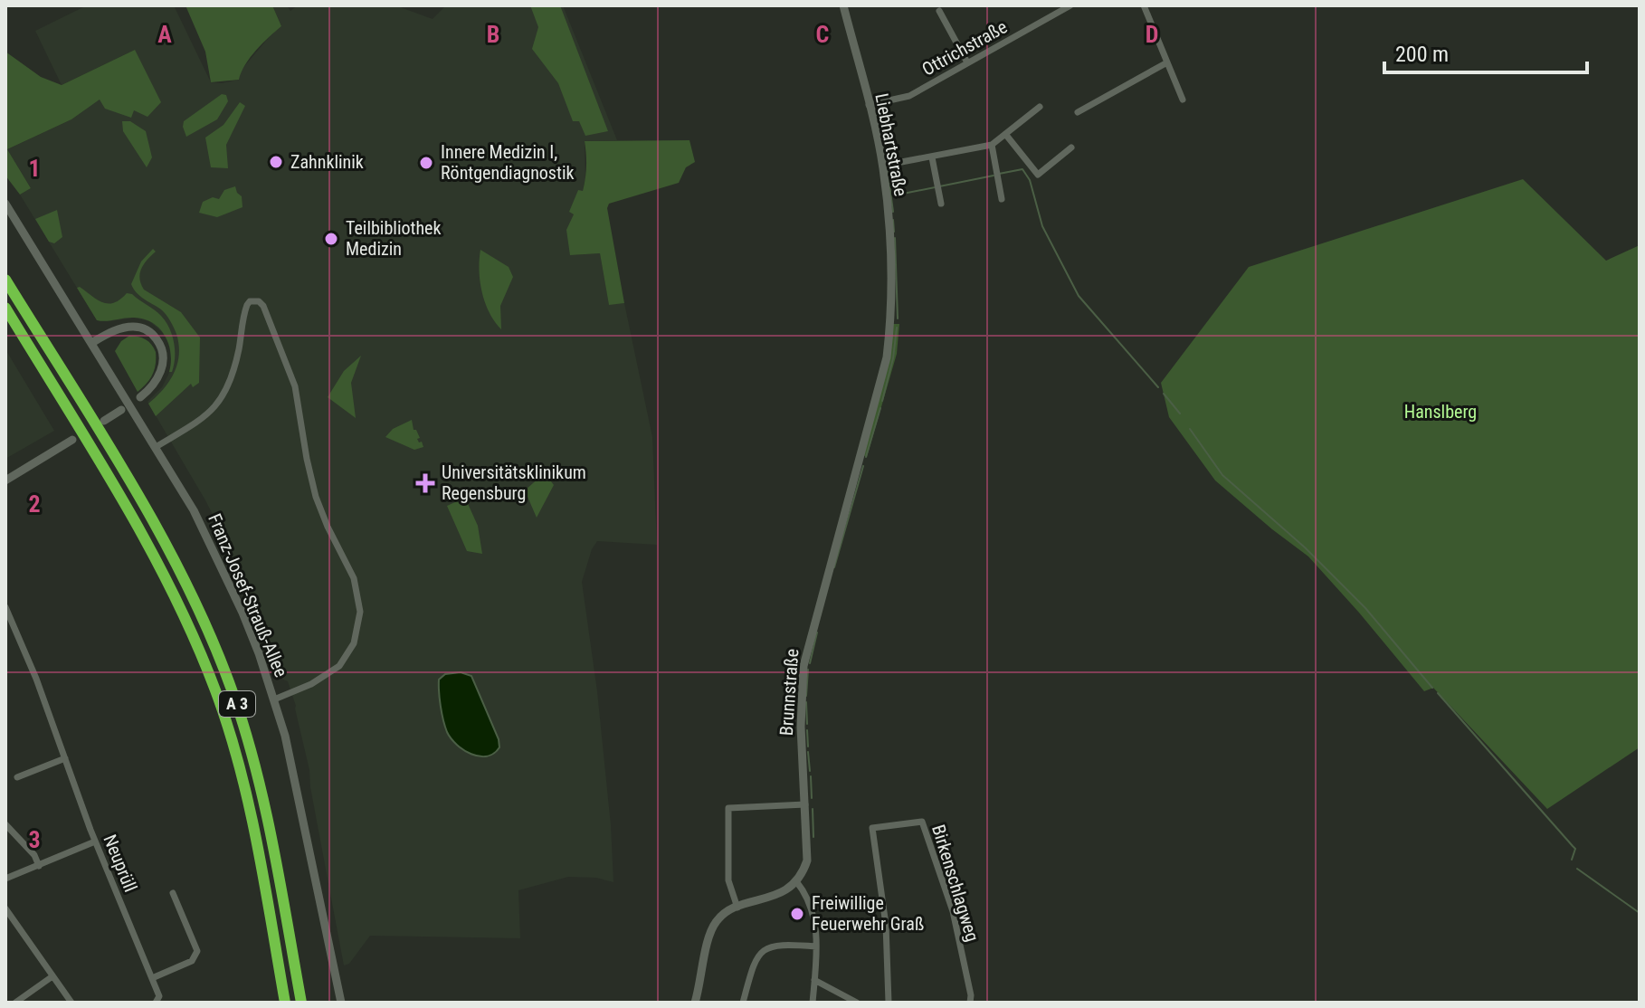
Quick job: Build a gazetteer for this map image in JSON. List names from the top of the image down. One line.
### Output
{"streets":{"highway":["A 3"],"street":["Ottrichstraße","Liebhartstraße","Franz-Josef-Strauß-Allee","Brunnstraße","Neuprüll","Birkenschlagweg"]},"crossings":[["Ottrichstraße","Liebhartstraße"],["Liebhartstraße","Brunnstraße"]],"parks":["Hanslberg"],"places":{"other":["Zahnklinik","Innere Medizin I, Röntgendiagnostik","Teilbibliothek Medizin","Freiwillige Feuerwehr Graß"],"health":["Universitätsklinikum Regensburg"]},"scale_bar":"200 m","grid":{"columns":["A","B","C","D"],"rows":["1","2","3"]}}
